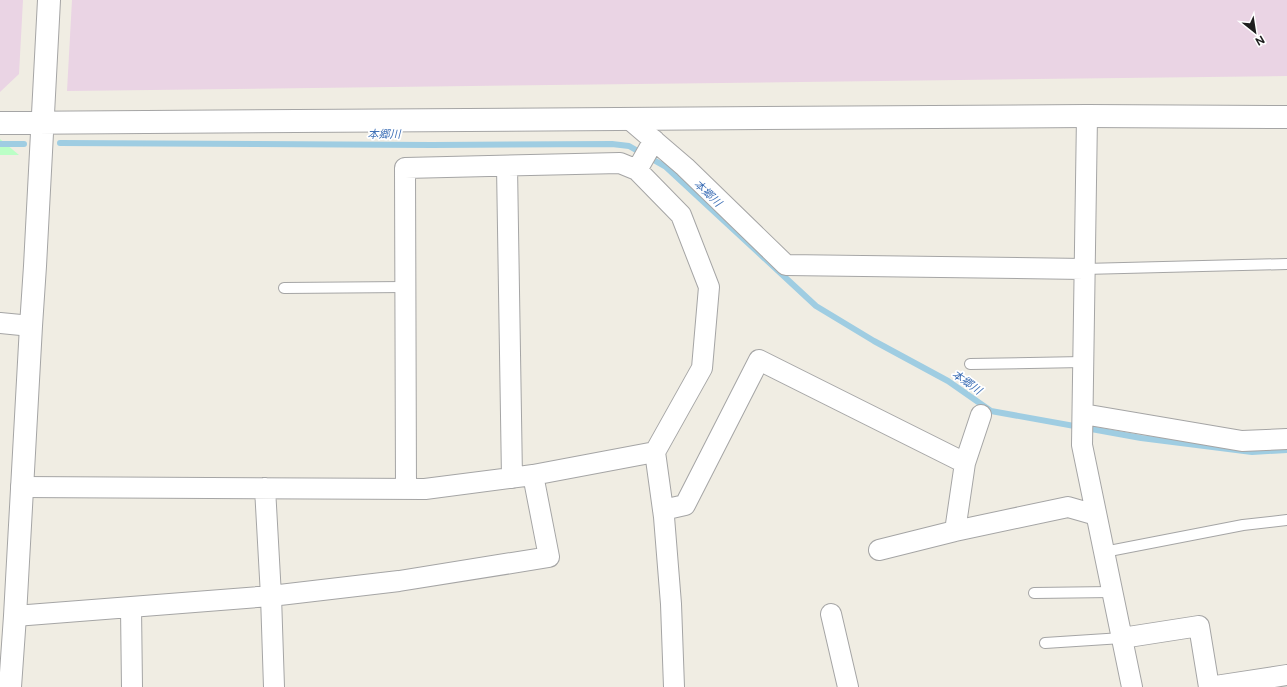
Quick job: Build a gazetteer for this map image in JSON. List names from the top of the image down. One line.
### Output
{"water":["本郷川"],"north":"bottom right"}
